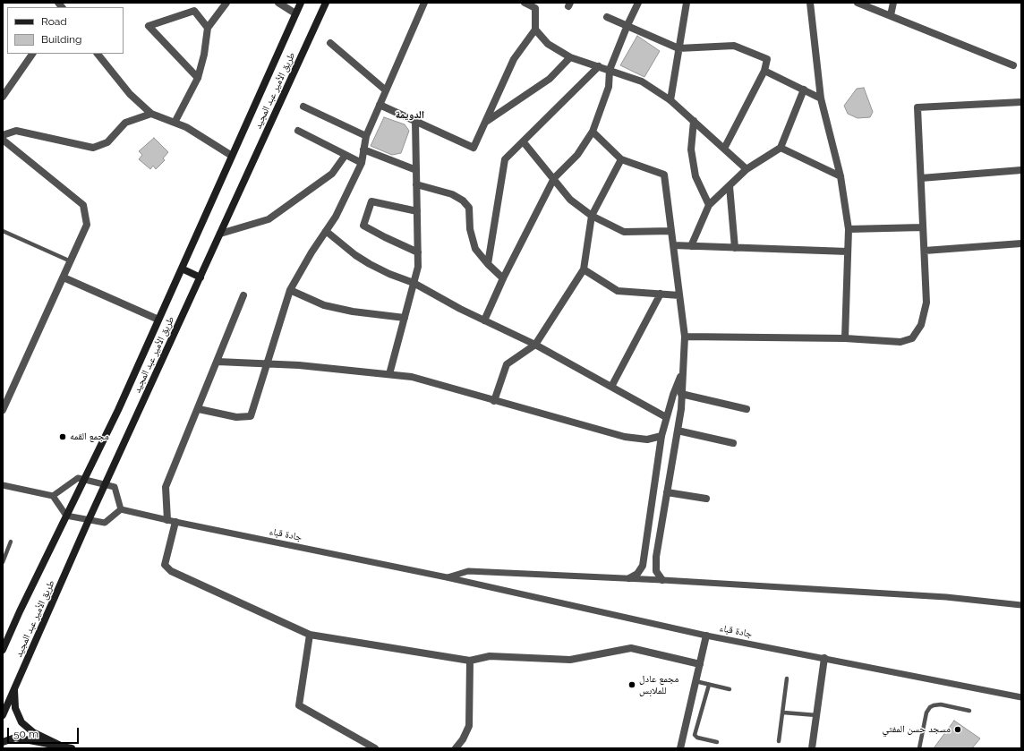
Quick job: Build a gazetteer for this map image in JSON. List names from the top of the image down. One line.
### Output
{"streets":{"main road":["طريق الأمير عبد المجيد"],"street":["جادة قباء"]},"districts":["الدويمة"],"places":["مجمع القمه","مجمع عادل للملابس","مسجد حسن المفتي"],"legend":["Road","Building"],"scale_bar":"50 m"}
